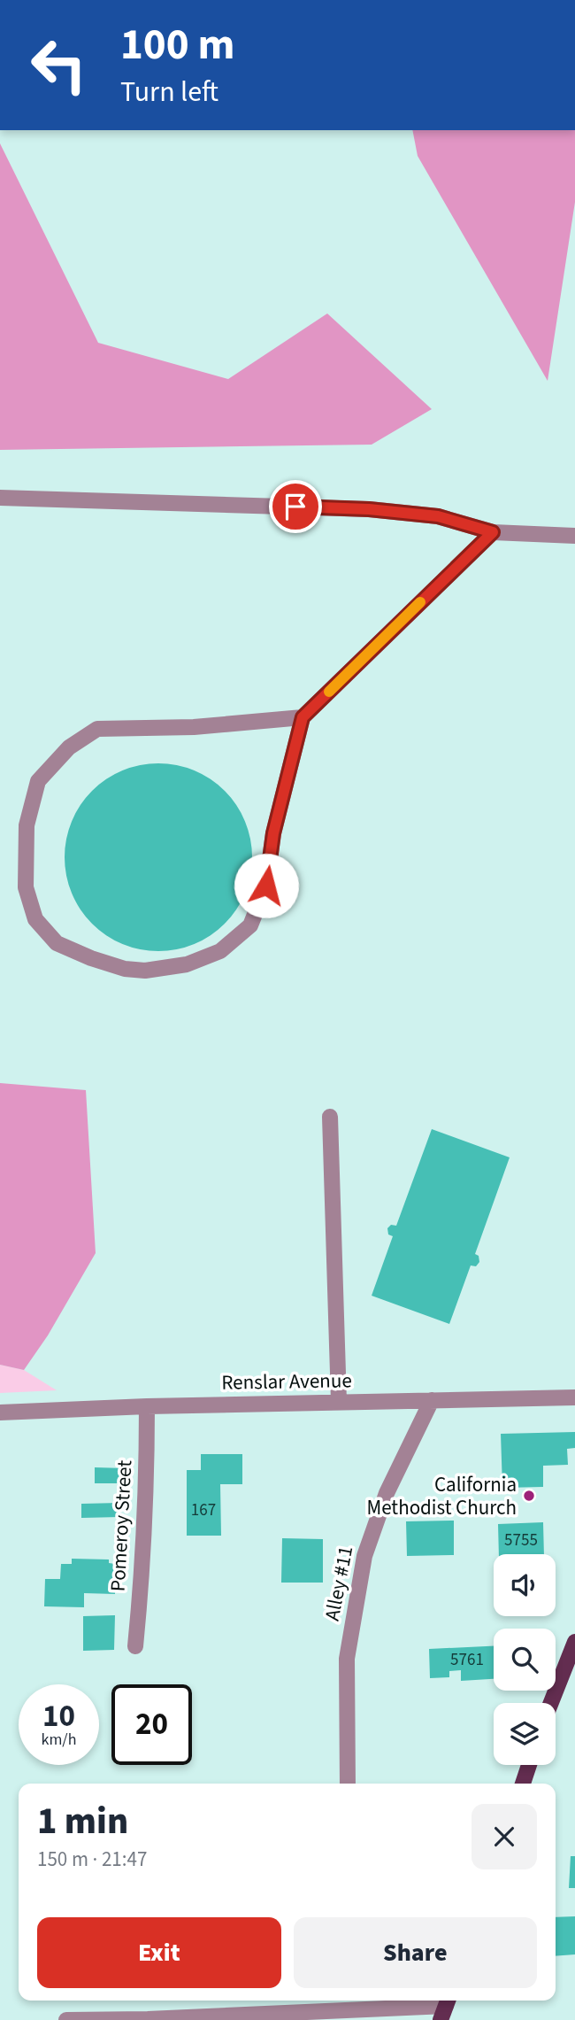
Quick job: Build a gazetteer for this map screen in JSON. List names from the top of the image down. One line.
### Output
{"streets":{"street":["Renslar Avenue","Pomeroy Street","Alley #11"]},"crossings":[["Renslar Avenue","Pomeroy Street"],["Renslar Avenue","Alley #11"]],"places":["California Methodist Church"],"house_numbers":["167","5755","5761"],"page":{"turn":["100 m","Turn left"],"speed":"10 km/h","limit":"20","heading":["1 min","150 m · 21:47"],"buttons":["Exit","Share"]}}
